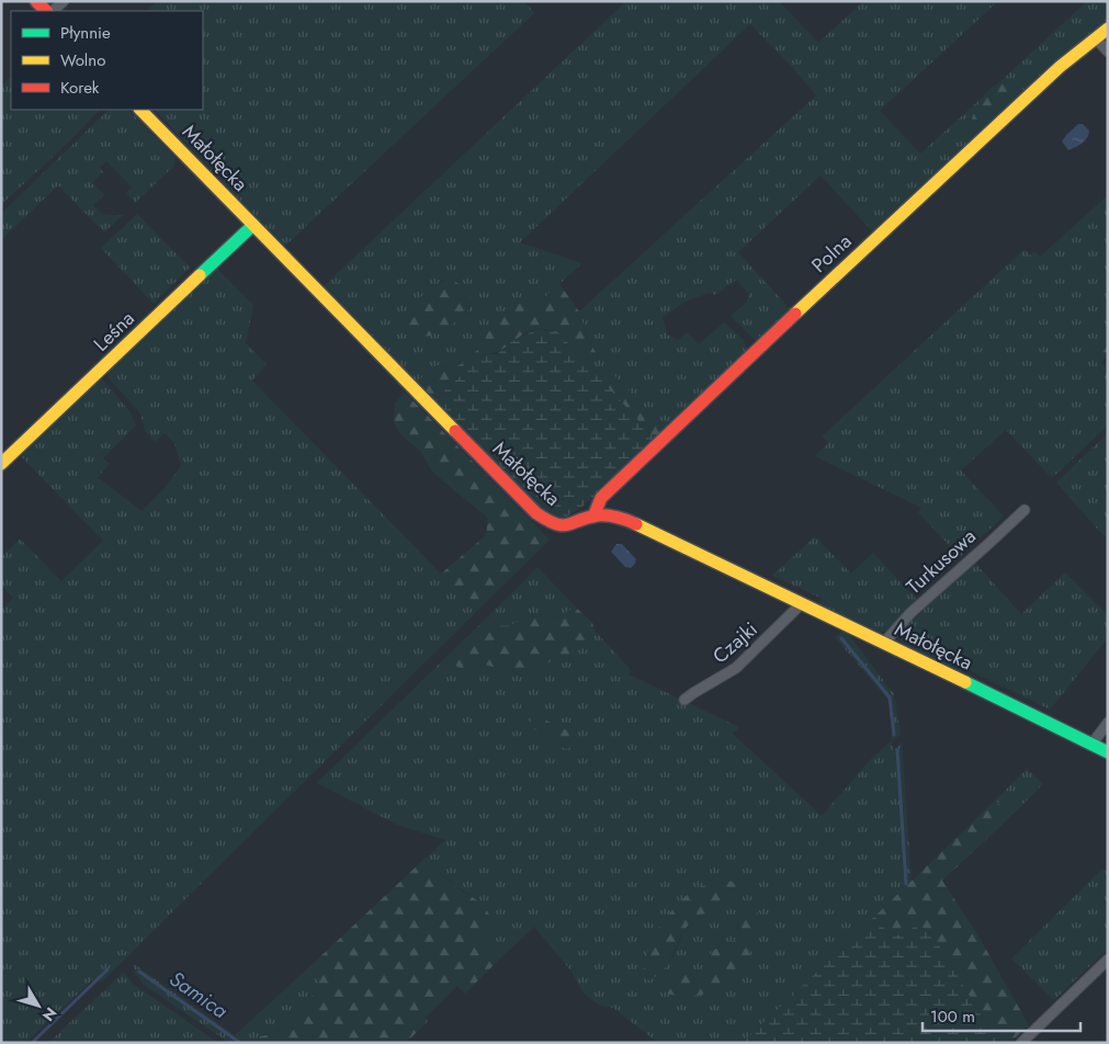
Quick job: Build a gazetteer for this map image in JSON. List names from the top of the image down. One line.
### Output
{"streets":{"street":["Małołęcka","Polna","Leśna","Turkusowa","Czajki"]},"crossings":[["Małołęcka","Polna"],["Małołęcka","Leśna"],["Małołęcka","Turkusowa"],["Małołęcka","Czajki"]],"water":["Samica"],"legend":["Płynnie","Wolno","Korek"],"scale_bar":"100 m","north":"bottom right"}
